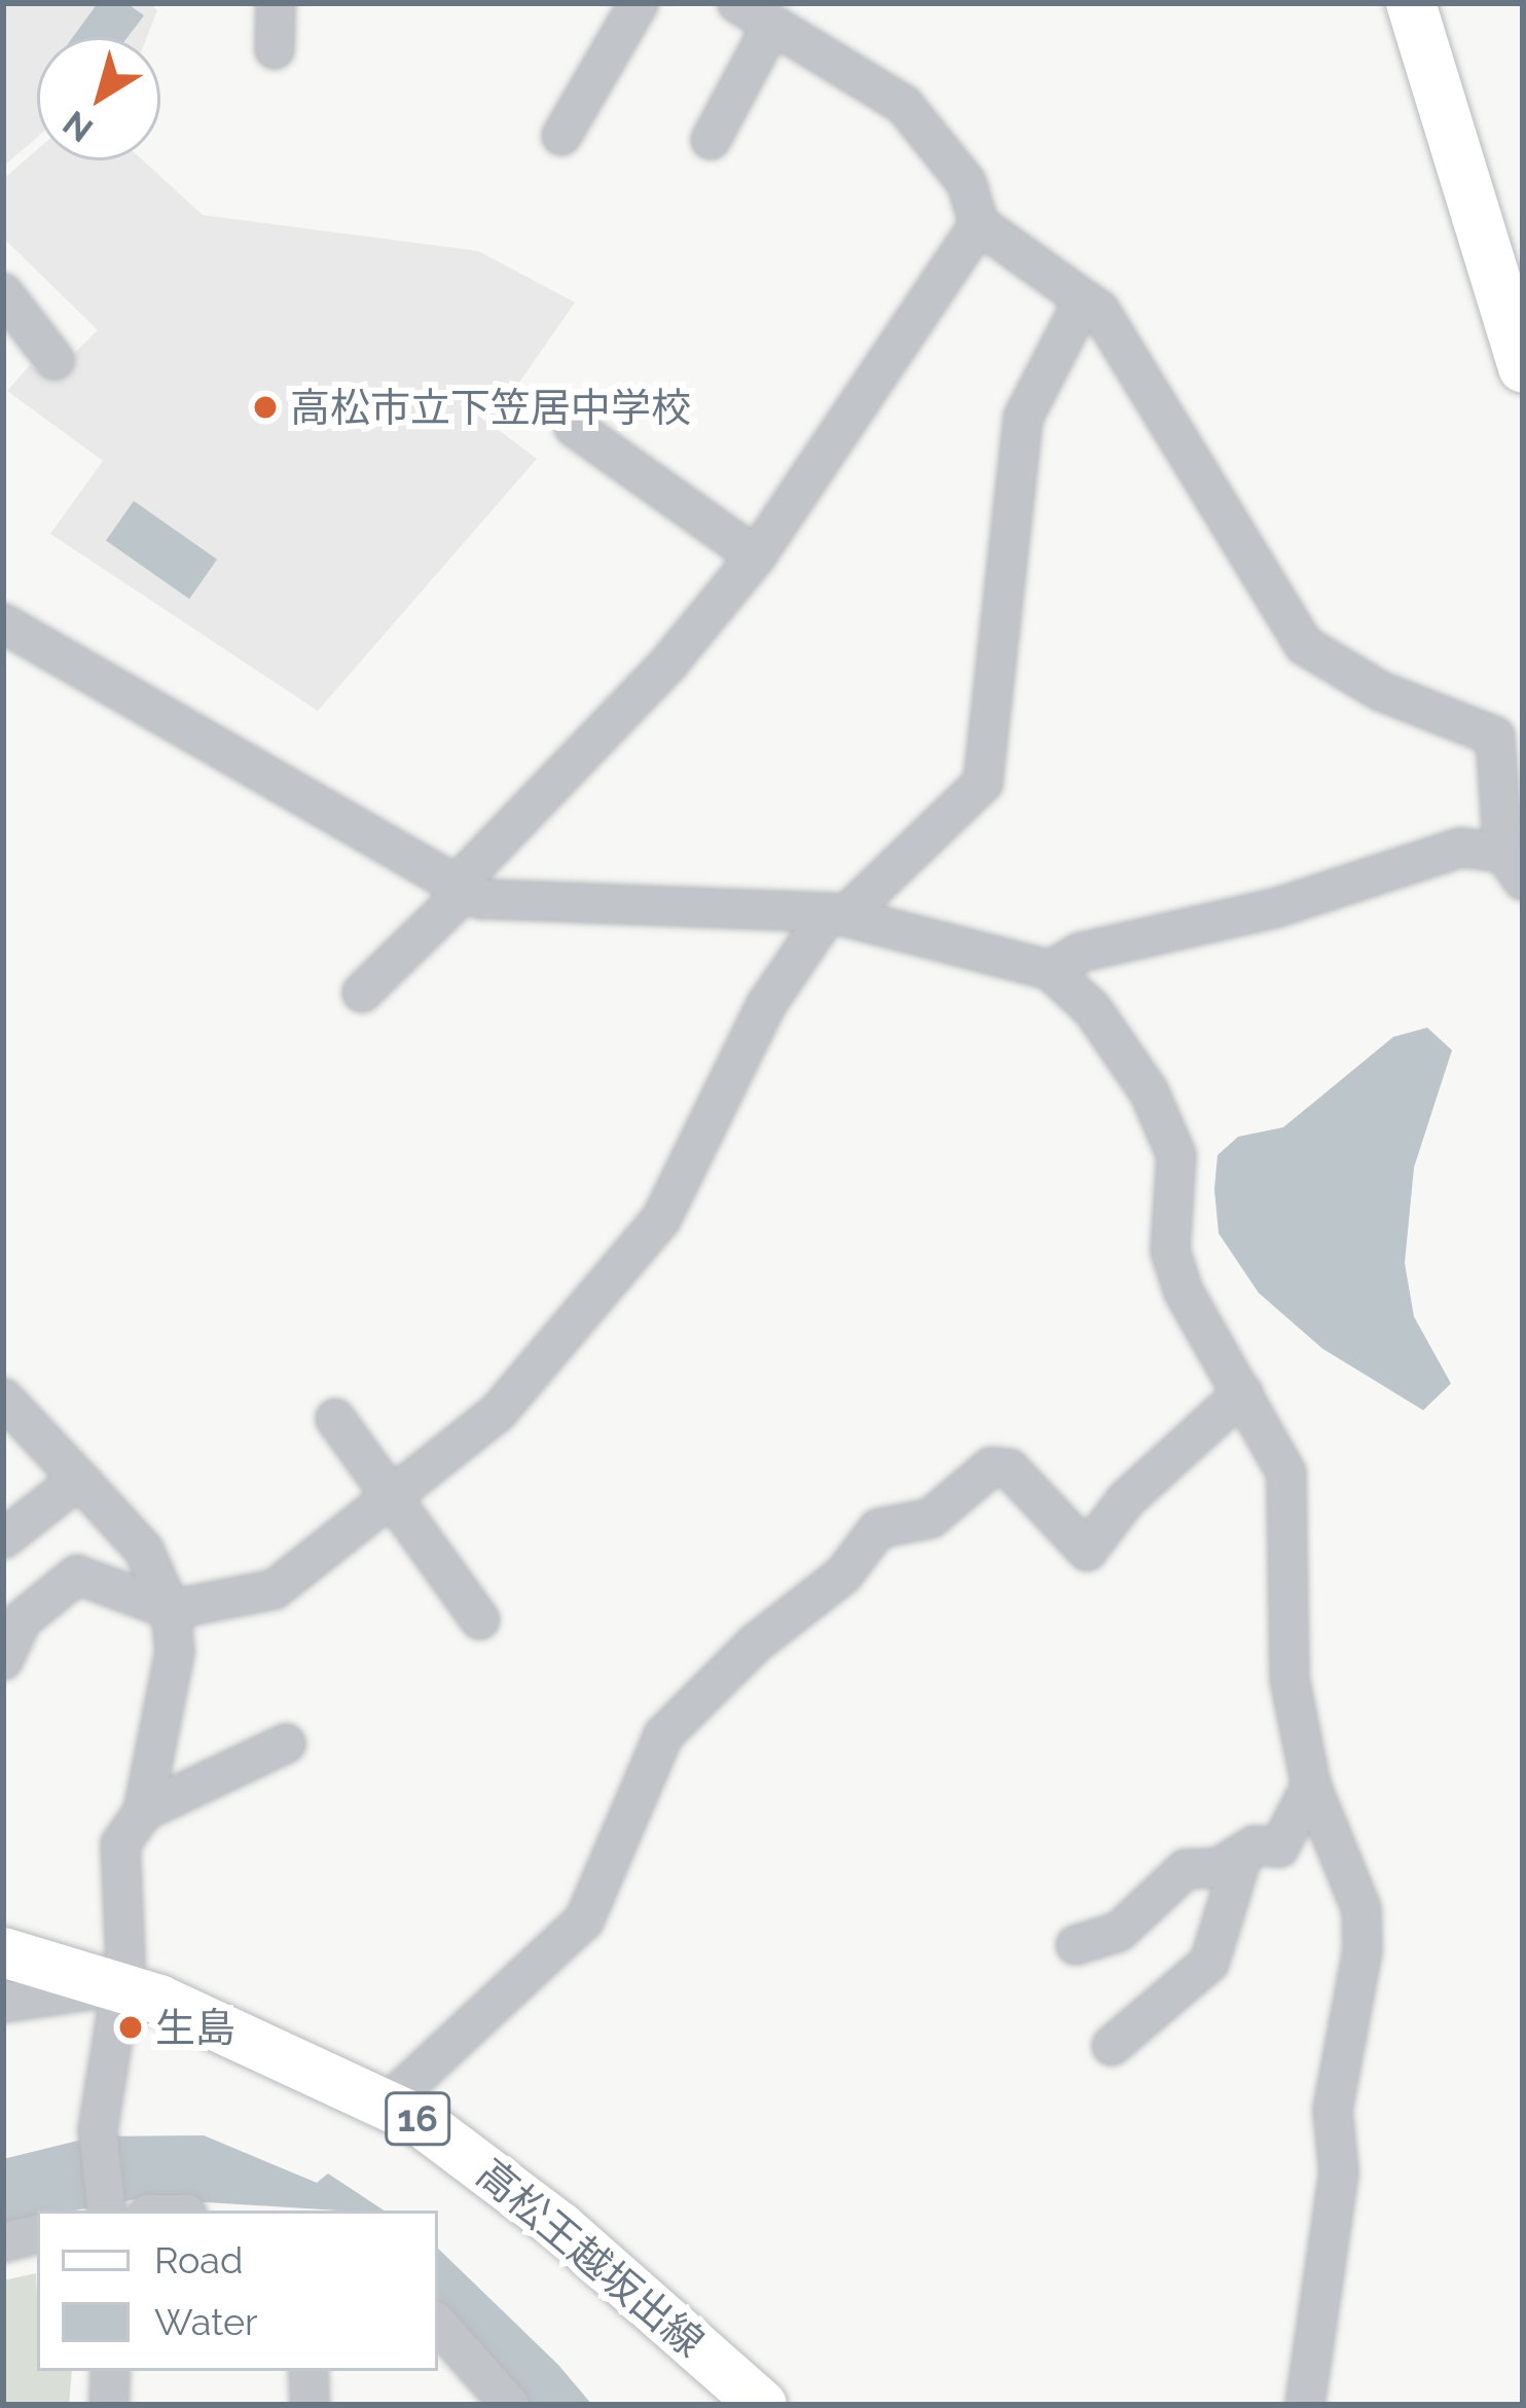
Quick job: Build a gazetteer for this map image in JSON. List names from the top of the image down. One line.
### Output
{"streets":{"main road":["16","高松王越坂出線"]},"places":["高松市立下笠居中学校","生島"],"legend":["Road","Water"],"north":"bottom left"}
